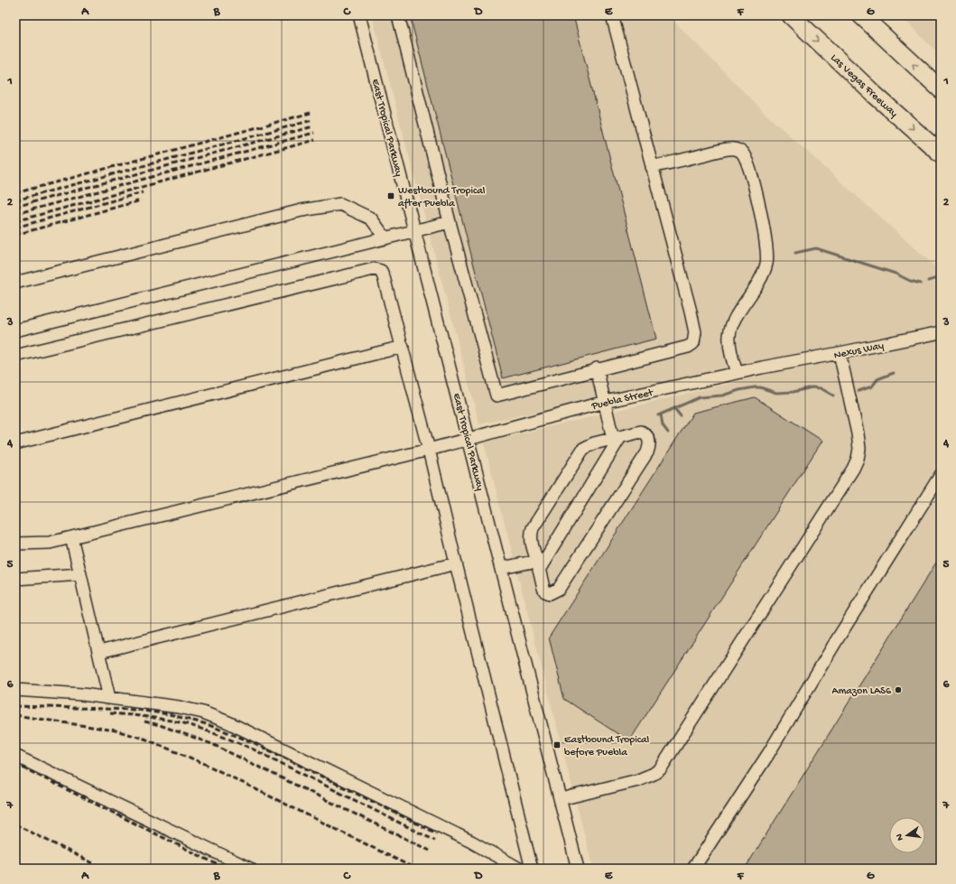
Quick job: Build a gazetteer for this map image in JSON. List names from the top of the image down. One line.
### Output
{"streets":{"highway":["Las Vegas Freeway"],"street":["East Tropical Parkway","Nexus Way","Puebla Street"]},"crossings":[["East Tropical Parkway","Puebla Street"],["Nexus Way","Puebla Street"]],"places":{"transit":["Westbound Tropical after Puebla","Eastbound Tropical before Puebla"],"other":["Amazon LAS6"]},"north":"left","grid":{"columns":["A","B","C","D","E","F","G"],"rows":["1","2","3","4","5","6","7"]}}
